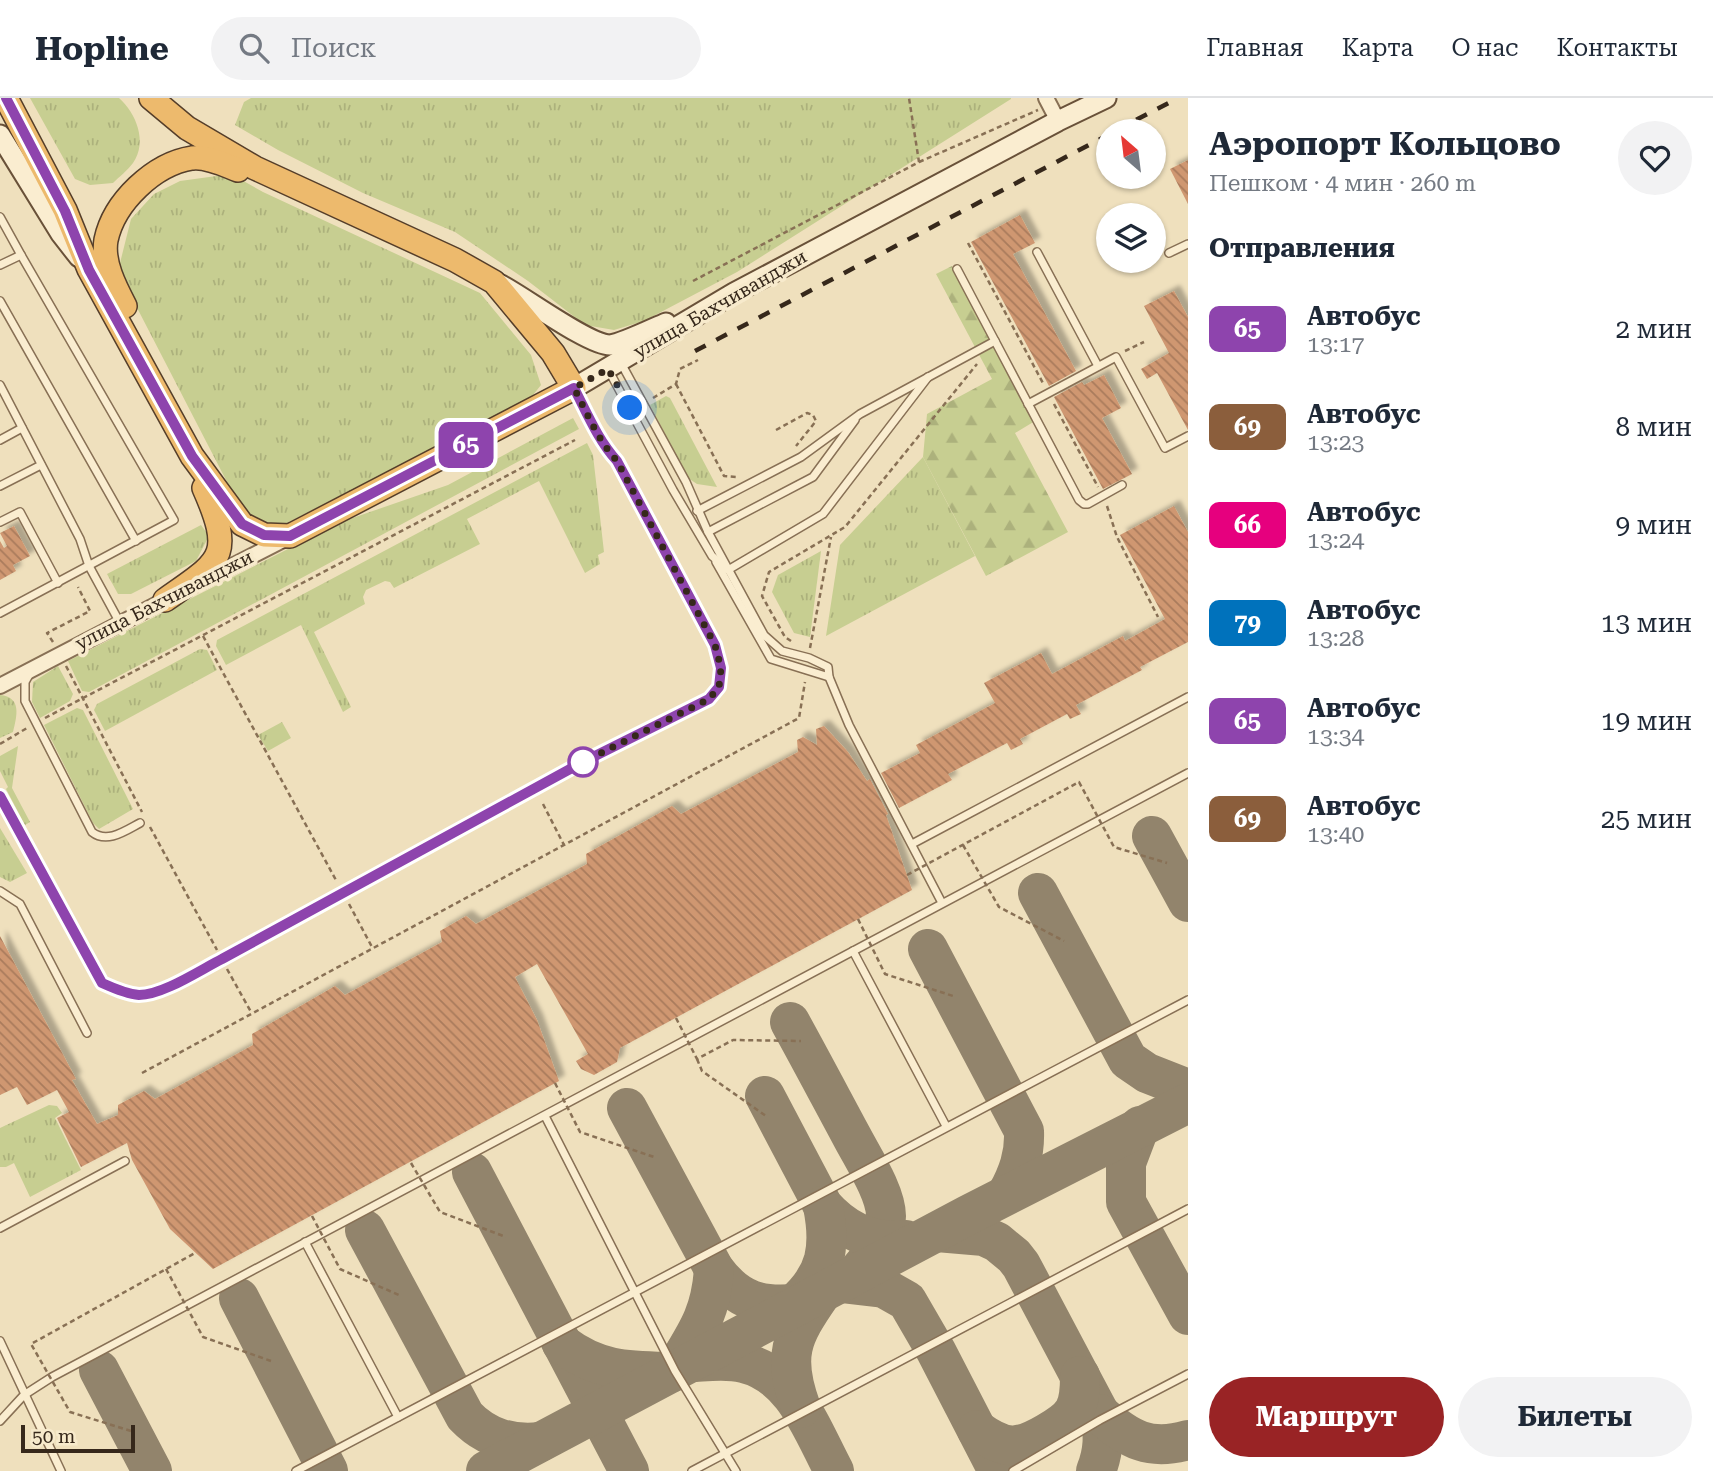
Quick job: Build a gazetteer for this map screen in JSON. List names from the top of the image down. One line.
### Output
{"streets":{"highway":["улица Бахчиванджи"]},"lines":["bus line 65"],"scale_bar":"50 m","north":"top left","page":{"header":"Hopline","search":"Поиск","nav":["Главная","Карта","О нас","Контакты"],"on_map":"65","heading":[["Аэропорт Кольцово","Пешком · 4 мин · 260 m"],"Отправления"],"list":[{"mark":"65","name":"Автобус","note":"13:17","value":"2 мин"},{"mark":"69","name":"Автобус","note":"13:23","value":"8 мин"},{"mark":"66","name":"Автобус","note":"13:24","value":"9 мин"},{"mark":"79","name":"Автобус","note":"13:28","value":"13 мин"},{"mark":"65","name":"Автобус","note":"13:34","value":"19 мин"},{"mark":"69","name":"Автобус","note":"13:40","value":"25 мин"}],"buttons":["Маршрут","Билеты"],"scale":"50 m"}}
